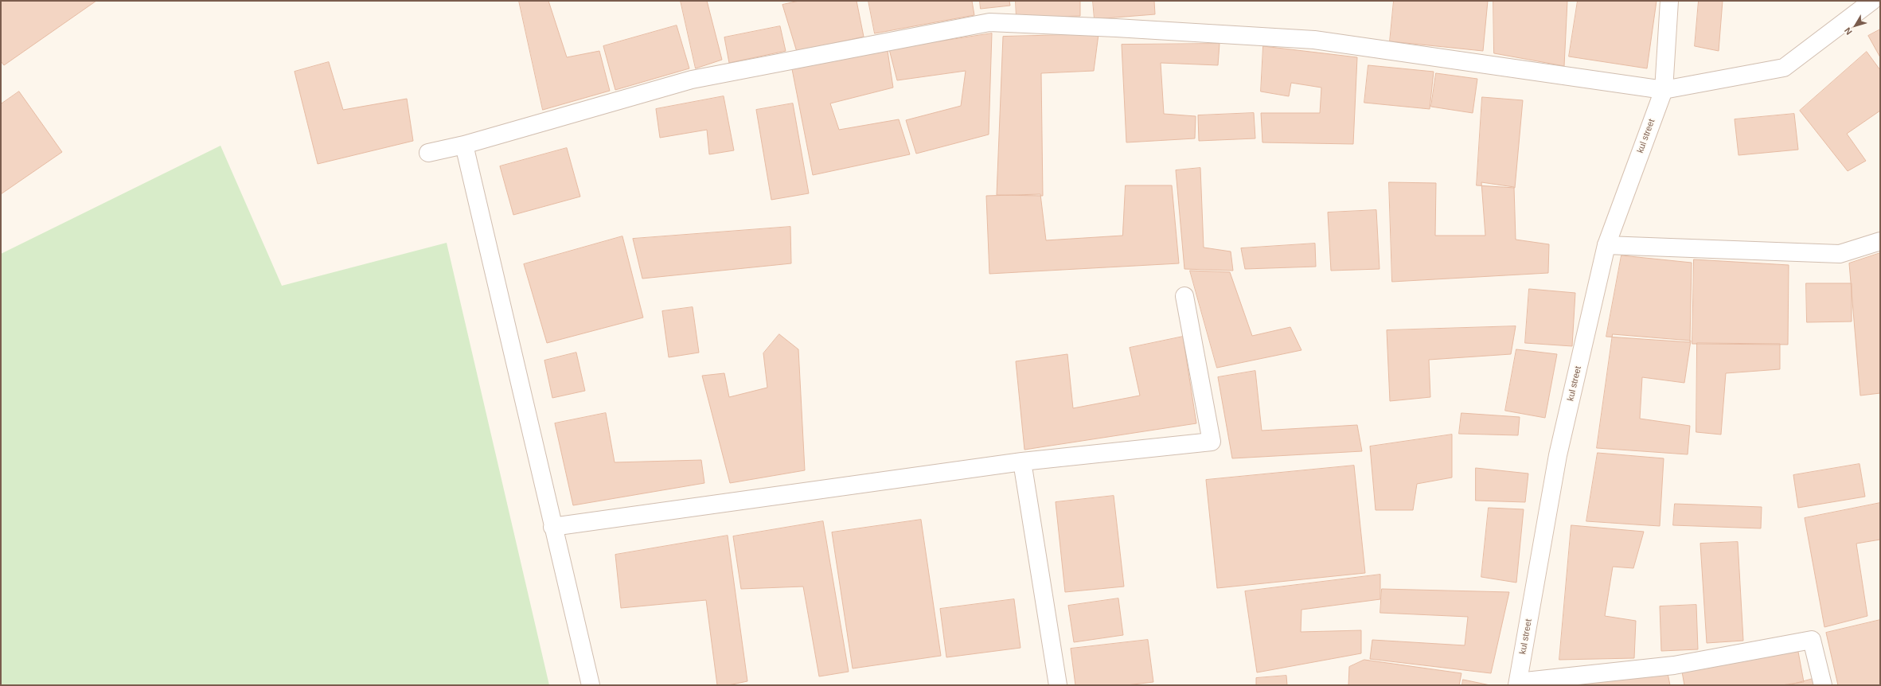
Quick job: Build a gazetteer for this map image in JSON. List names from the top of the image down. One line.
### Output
{"streets":{"street":["kul street"]},"north":"bottom left"}
